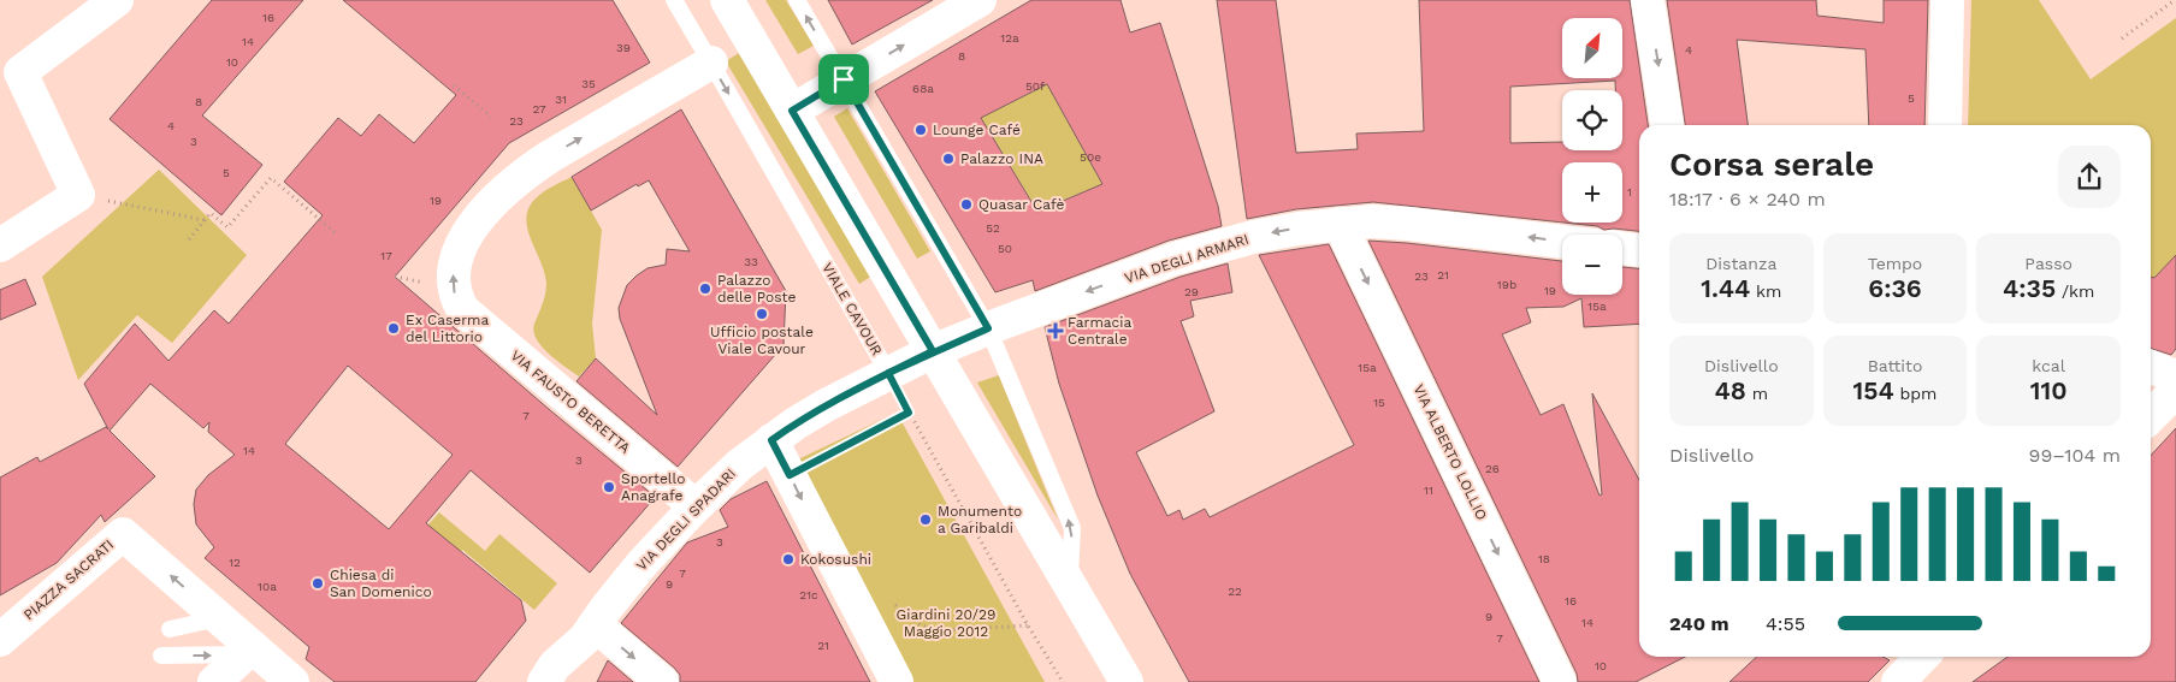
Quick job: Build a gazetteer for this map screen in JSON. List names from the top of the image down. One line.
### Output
{"streets":{"street":["VIA DEGLI ARMARI","VIA FAUSTO BERETTA","VIA ALBERTO LOLLIO","VIA DEGLI SPADARI","PIAZZA SACRATI"],"lane":["VIALE CAVOUR"]},"crossings":[["VIA DEGLI ARMARI","VIA ALBERTO LOLLIO"],["VIA DEGLI ARMARI","VIA DEGLI SPADARI"],["VIALE CAVOUR","VIA FAUSTO BERETTA"],["VIALE CAVOUR","VIA DEGLI SPADARI"],["VIA FAUSTO BERETTA","VIA DEGLI SPADARI"]],"one_way":["VIA DEGLI ARMARI","VIA ALBERTO LOLLIO"],"parks":["Giardini 20/29 Maggio 2012"],"places":{"other":["Lounge Café","Palazzo INA","Quasar Cafè","Palazzo delle Poste","Ufficio postale Viale Cavour","Ex Caserma del Littorio","Sportello Anagrafe","Monumento a Garibaldi","Kokosushi","Chiesa di San Domenico"],"health":["Farmacia Centrale"]},"house_numbers":["16","12a","14","39","4","8","10","35","50f","68a","5","31","8","27","23","4","3","50e","5","1","19","52","50","17","33","21","23","19b","19","29","15a","15a","15","7","14","3","26","11","3","18","12","7","9","10a","22","21c","16","9","14","7","21","10"],"north":"top right","page":{"map_buttons":["+","−"],"heading":["Corsa serale","18:17 · 6 × 240 m"],"stats":[["Distanza","1.44 km"],["Tempo","6:36"],["Passo","4:35 /km"],["Dislivello","48 m"],["Battito","154 bpm"],["kcal","110"]],"chart":["Dislivello","99–104 m"],"list":[{"name":"240 m","note":"4:55"}]}}
